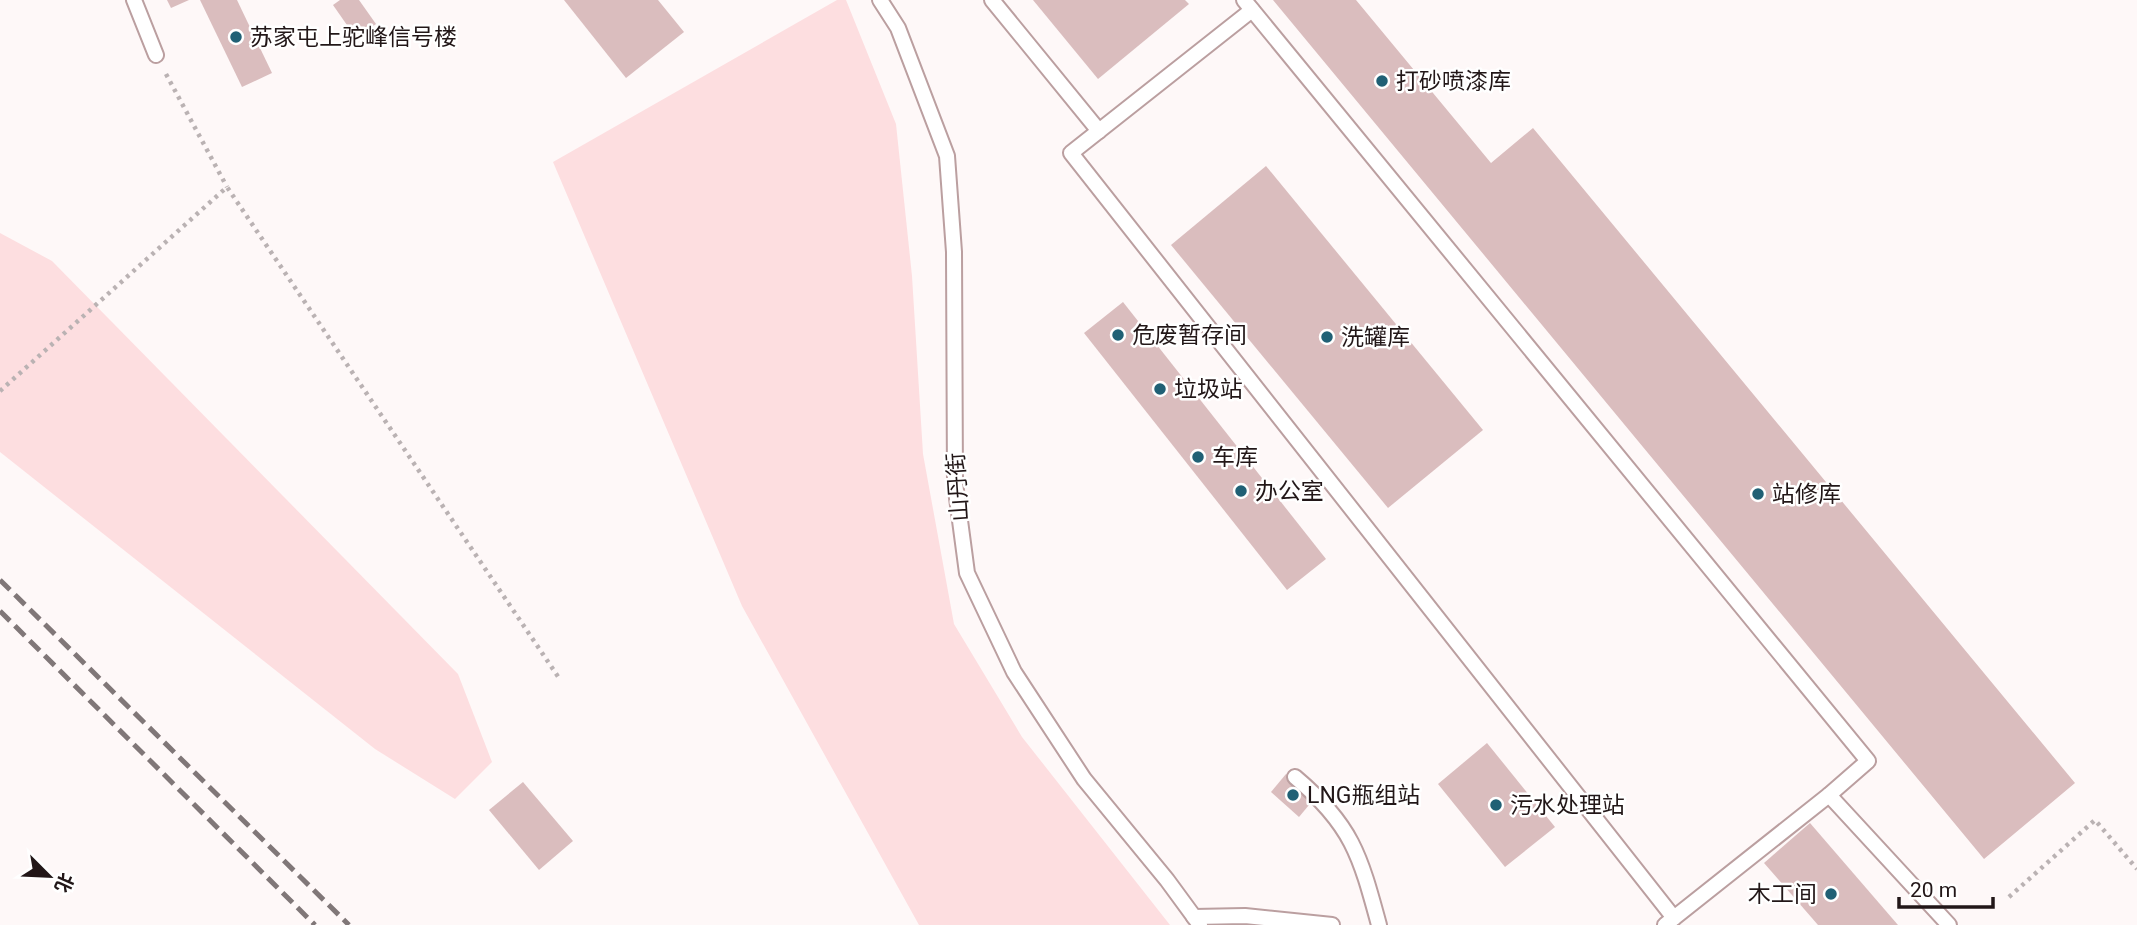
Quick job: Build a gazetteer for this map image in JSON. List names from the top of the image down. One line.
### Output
{"streets":{"lane":["山丹街"]},"places":["苏家屯上驼峰信号楼","打砂喷漆库","危废暂存间","洗罐库","垃圾站","车库","办公室","站修库","LNG瓶组站","污水处理站","木工间"],"scale_bar":"20 m","north":"bottom right"}
